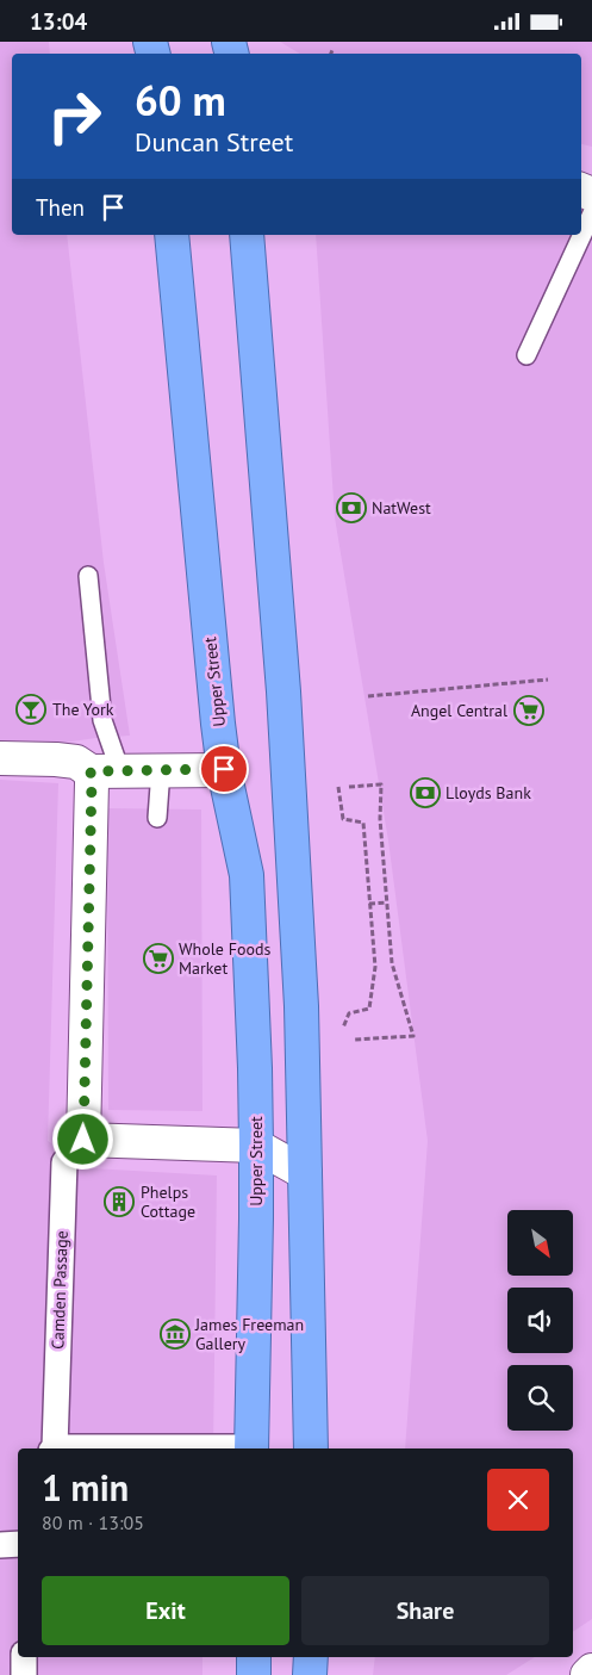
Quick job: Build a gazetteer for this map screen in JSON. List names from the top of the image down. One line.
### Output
{"streets":{"highway":["Upper Street"],"street":["Camden Passage"]},"places":{"bank":["NatWest","Lloyds Bank"],"bar":["The York"],"supermarket":["Angel Central","Whole Foods Market"],"building":["Phelps Cottage"],"museum":["James Freeman Gallery"]},"north":"bottom right","page":{"status":"13:04","turn":["60 m","Duncan Street"],"then":"Then","heading":["1 min","80 m · 13:05"],"buttons":["Exit","Share"]}}
